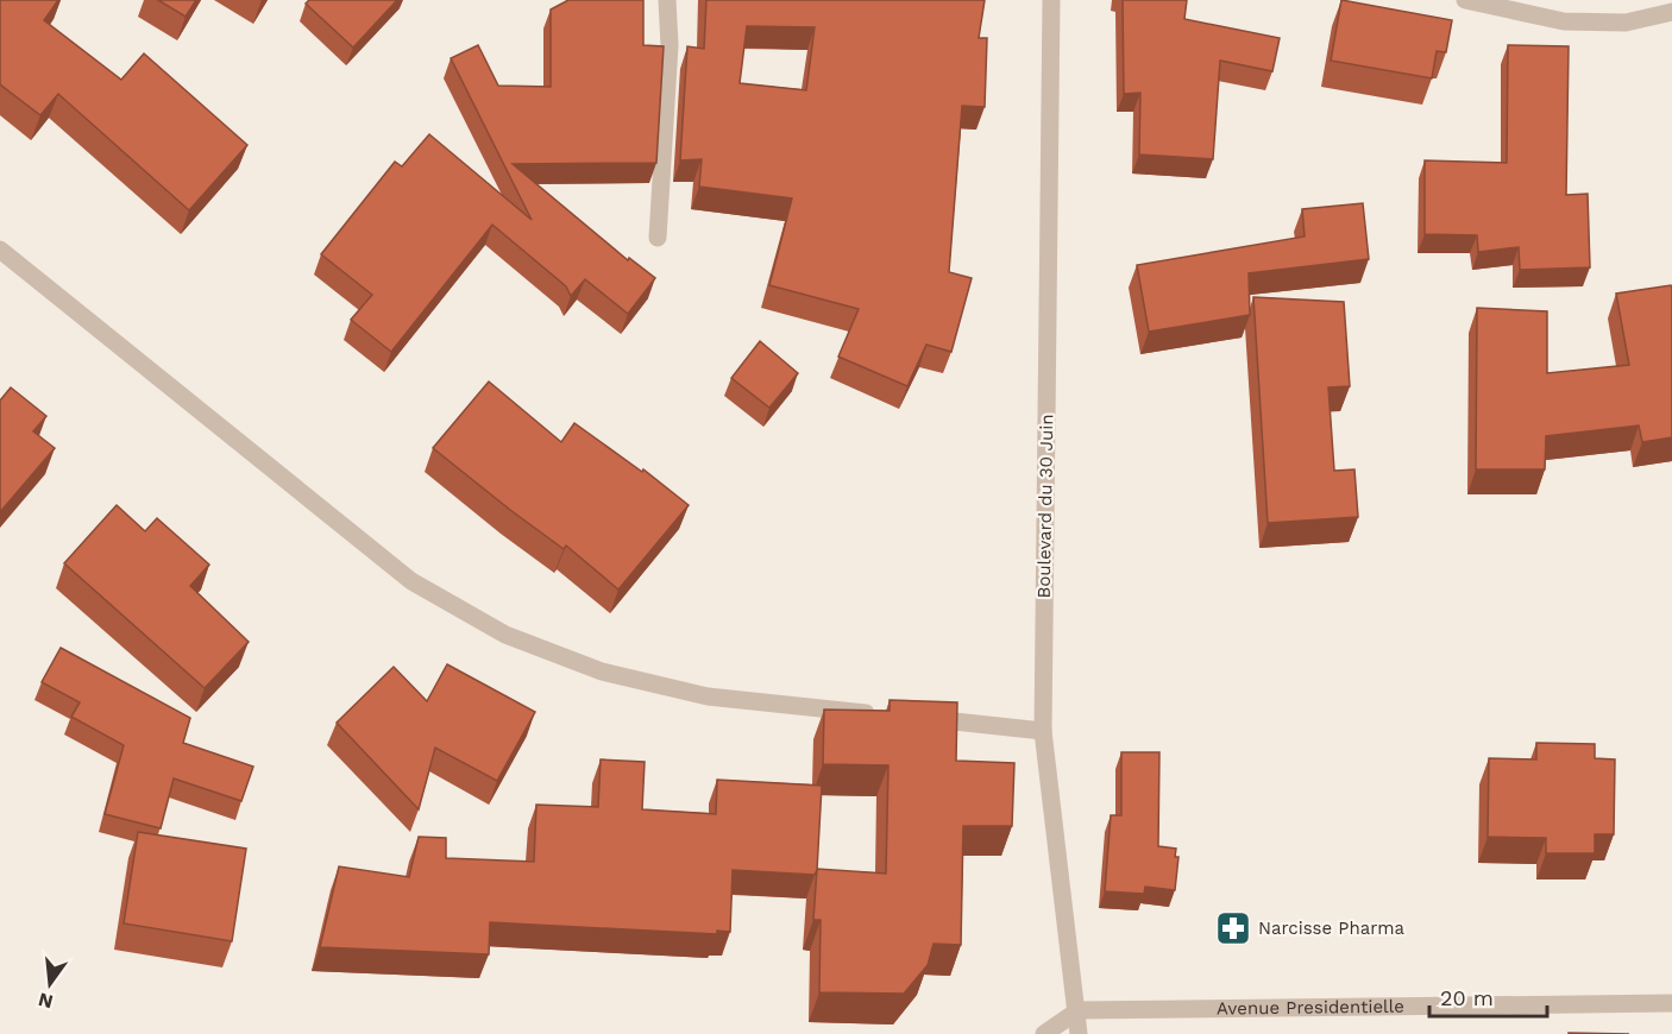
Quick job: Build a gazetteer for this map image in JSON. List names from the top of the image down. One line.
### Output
{"streets":{"street":["Boulevard du 30 Juin","Avenue Presidentielle"]},"crossings":[["Boulevard du 30 Juin","Avenue Presidentielle"]],"places":{"pharmacy":["Narcisse Pharma"]},"scale_bar":"20 m","north":"bottom"}
